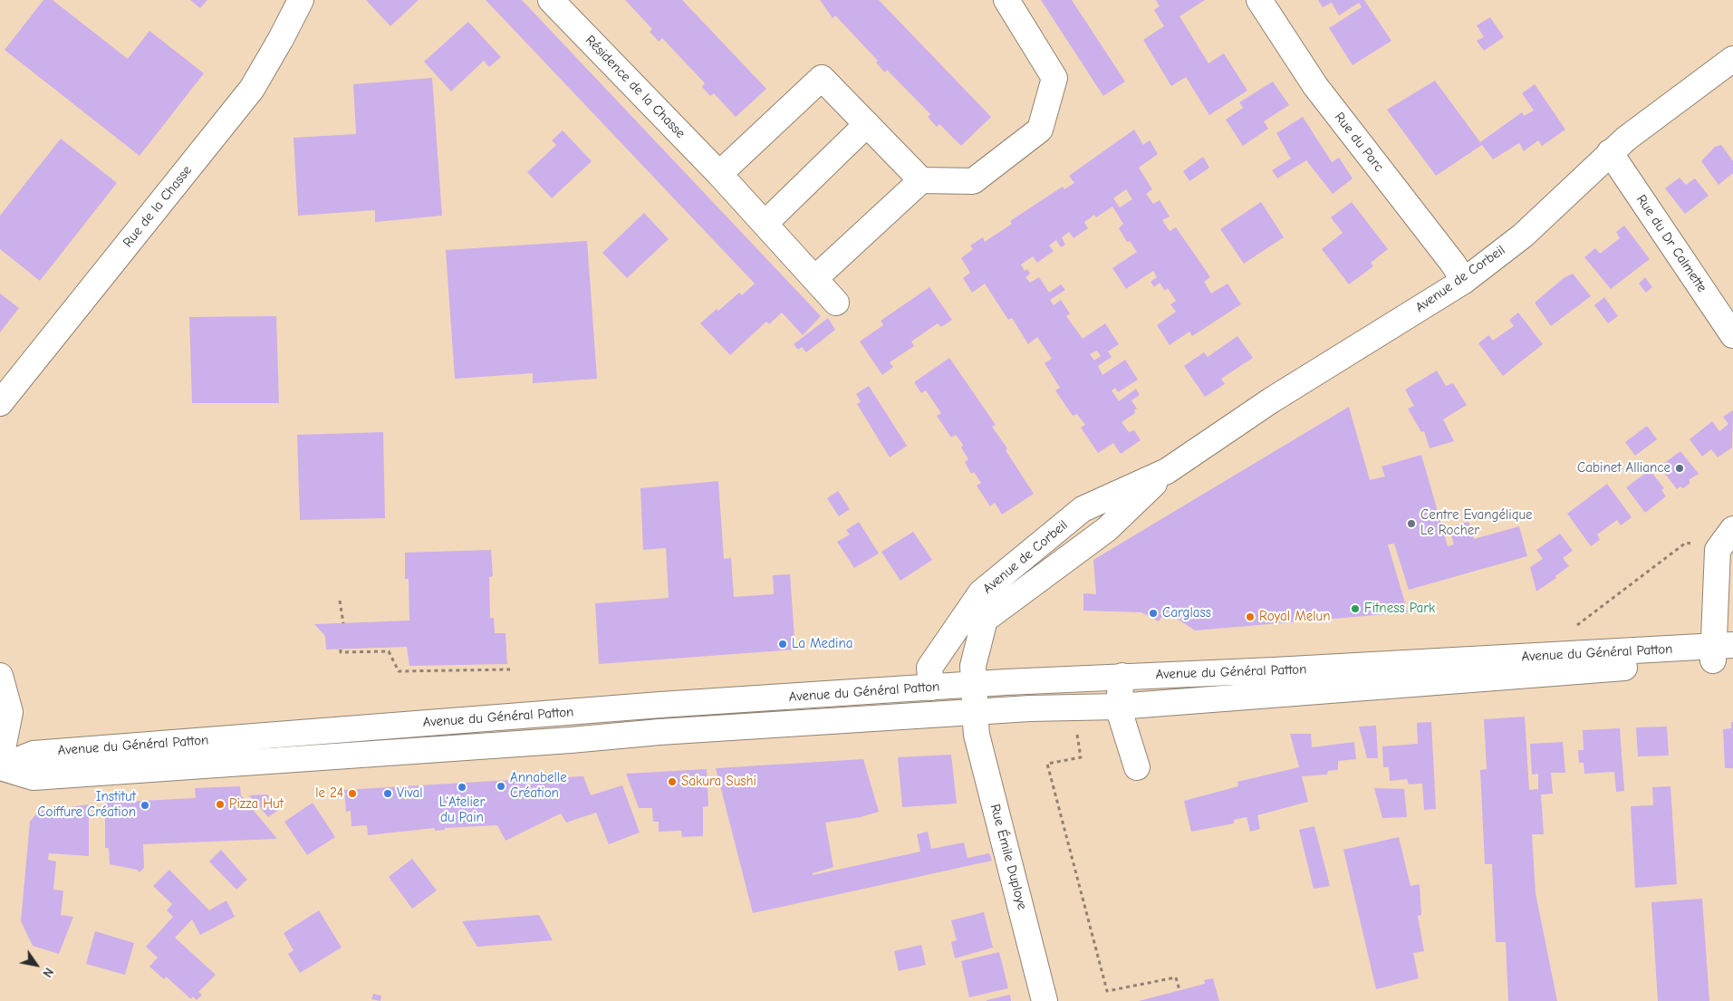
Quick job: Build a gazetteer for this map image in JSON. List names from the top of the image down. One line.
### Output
{"streets":{"main road":["Résidence de la Chasse","Rue du Parc","Rue de la Chasse","Rue du Dr Calmette","Avenue de Corbeil","Avenue du Général Patton","Rue Émile Duploye"]},"crossings":[["Rue du Parc","Avenue de Corbeil"],["Rue du Dr Calmette","Avenue de Corbeil"],["Avenue de Corbeil","Avenue du Général Patton"],["Avenue de Corbeil","Rue Émile Duploye"],["Avenue du Général Patton","Rue Émile Duploye"]],"places":["Cabinet Alliance","Centre Evangélique Le Rocher","Fitness Park","Carglass","Royal Melun","La Medina","Sakura Sushi","Annabelle Création","L'Atelier du Pain","le 24","Vival","Pizza Hut","Institut Coiffure Création"],"north":"bottom right"}
